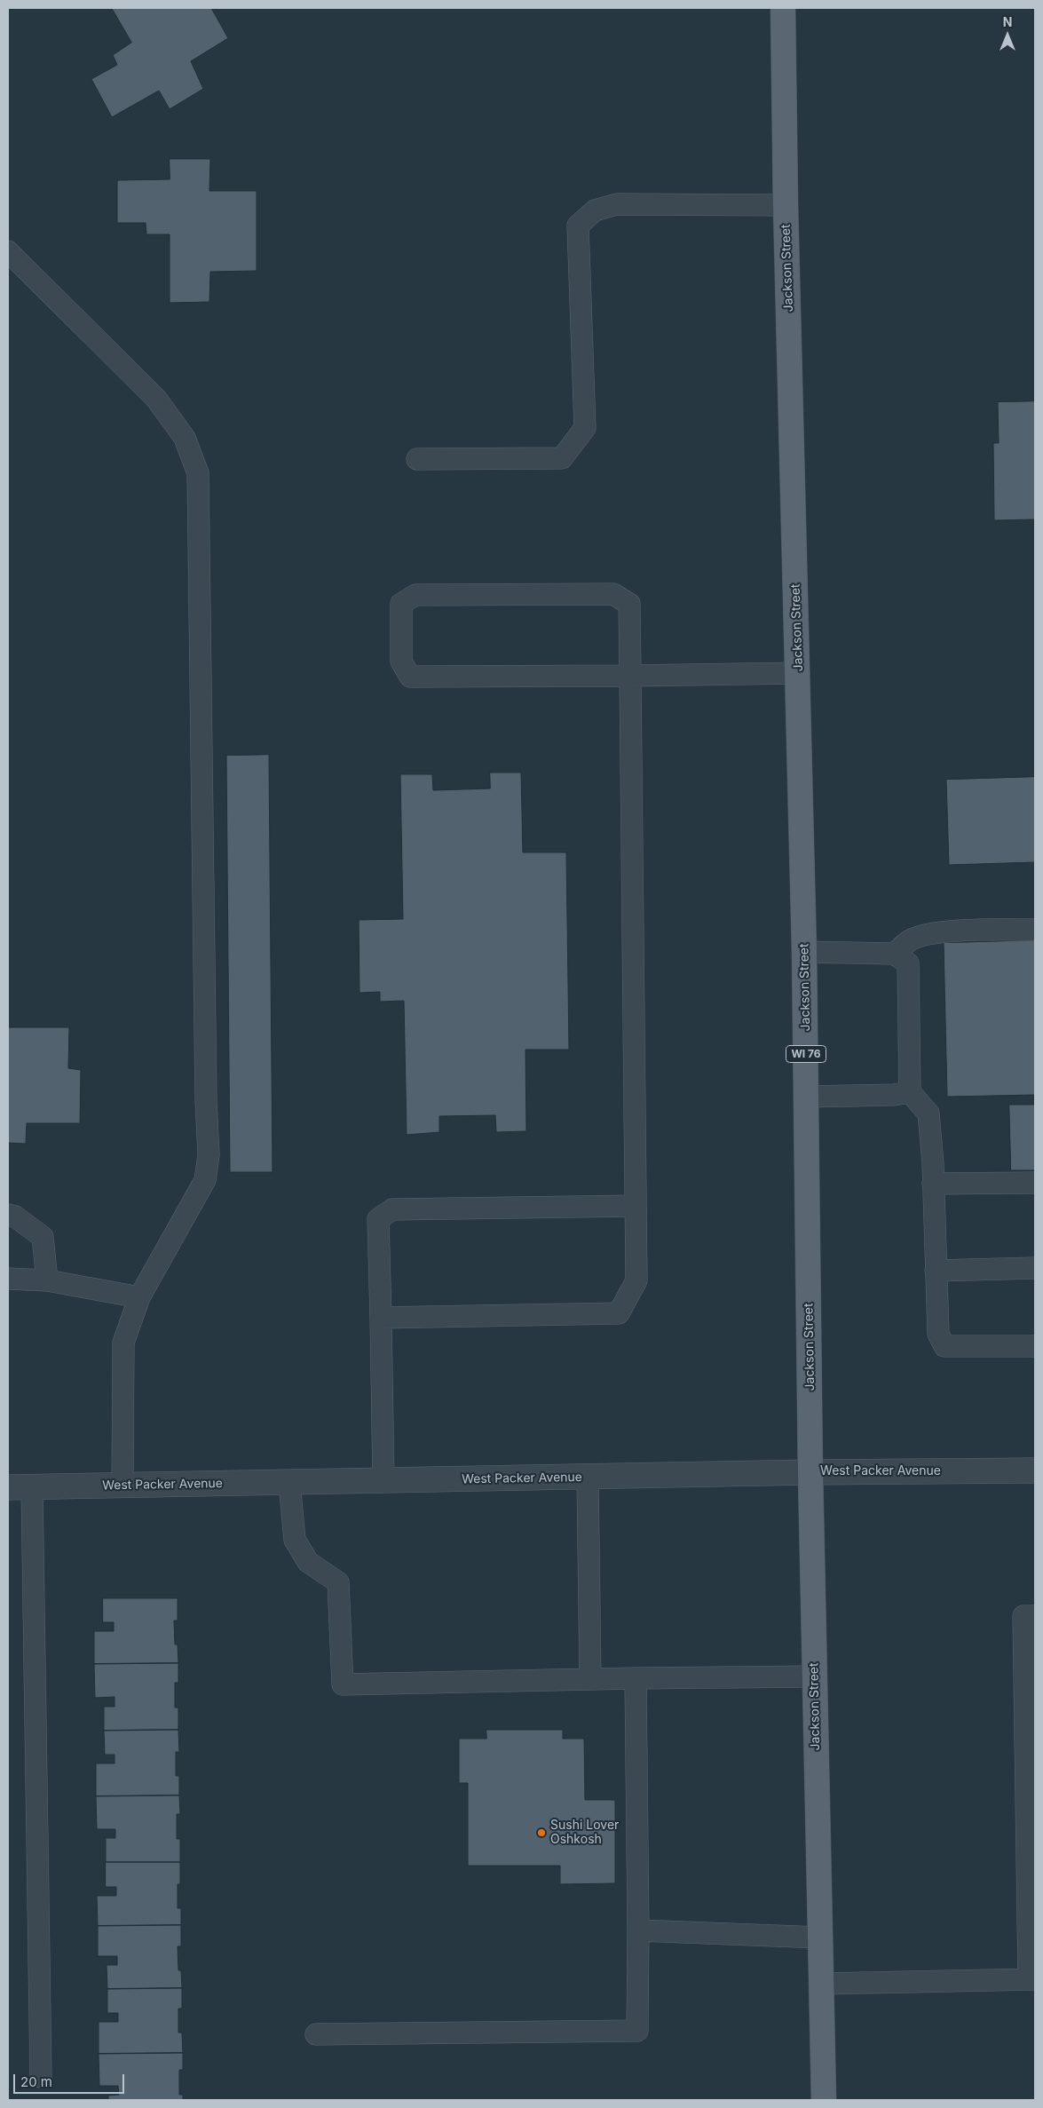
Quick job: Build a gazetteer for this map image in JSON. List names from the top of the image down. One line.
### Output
{"streets":{"main road":["Jackson Street","WI 76"],"street":["West Packer Avenue"]},"crossings":[["Jackson Street","West Packer Avenue"]],"places":["Sushi Lover Oshkosh"],"scale_bar":"20 m","north":"top"}
